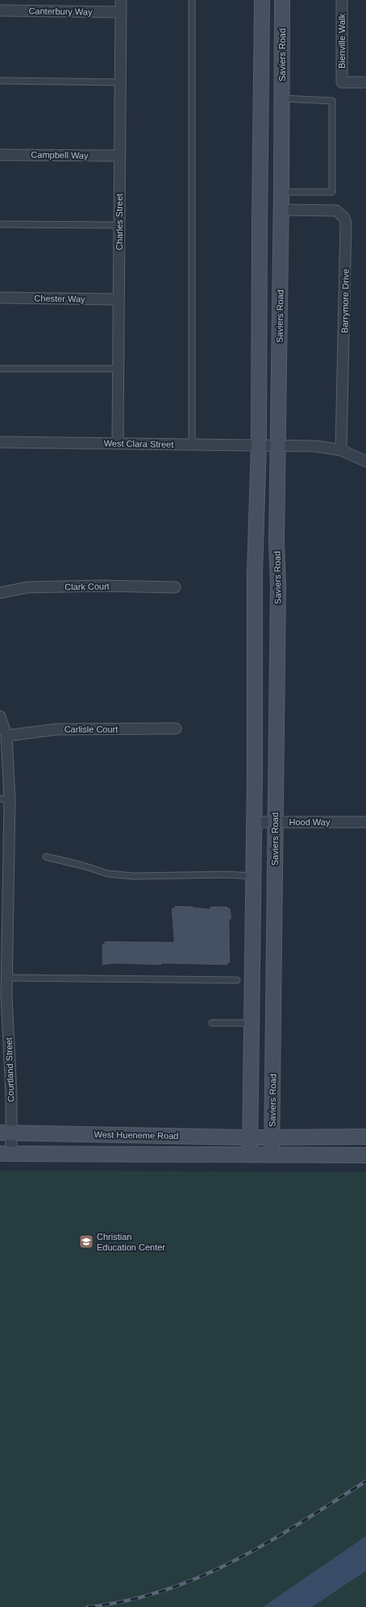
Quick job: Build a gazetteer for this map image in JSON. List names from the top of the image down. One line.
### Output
{"streets":{"main road":["Saviers Road","West Hueneme Road"],"street":["Canterbury Way","Bienville Walk","Campbell Way","Charles Street","Chester Way","Barrymore Drive","West Clara Street","Clark Court","Carlisle Court","Hood Way","Courtland Street"]},"crossings":[["Canterbury Way","Charles Street"],["Saviers Road","Barrymore Drive"],["Saviers Road","West Clara Street"],["Saviers Road","Hood Way"],["Saviers Road","West Hueneme Road"],["Campbell Way","Charles Street"],["Charles Street","Chester Way"],["Charles Street","West Clara Street"],["Barrymore Drive","West Clara Street"],["Carlisle Court","Courtland Street"],["Courtland Street","West Hueneme Road"]],"places":{"school or university":["Christian Education Center"]}}
